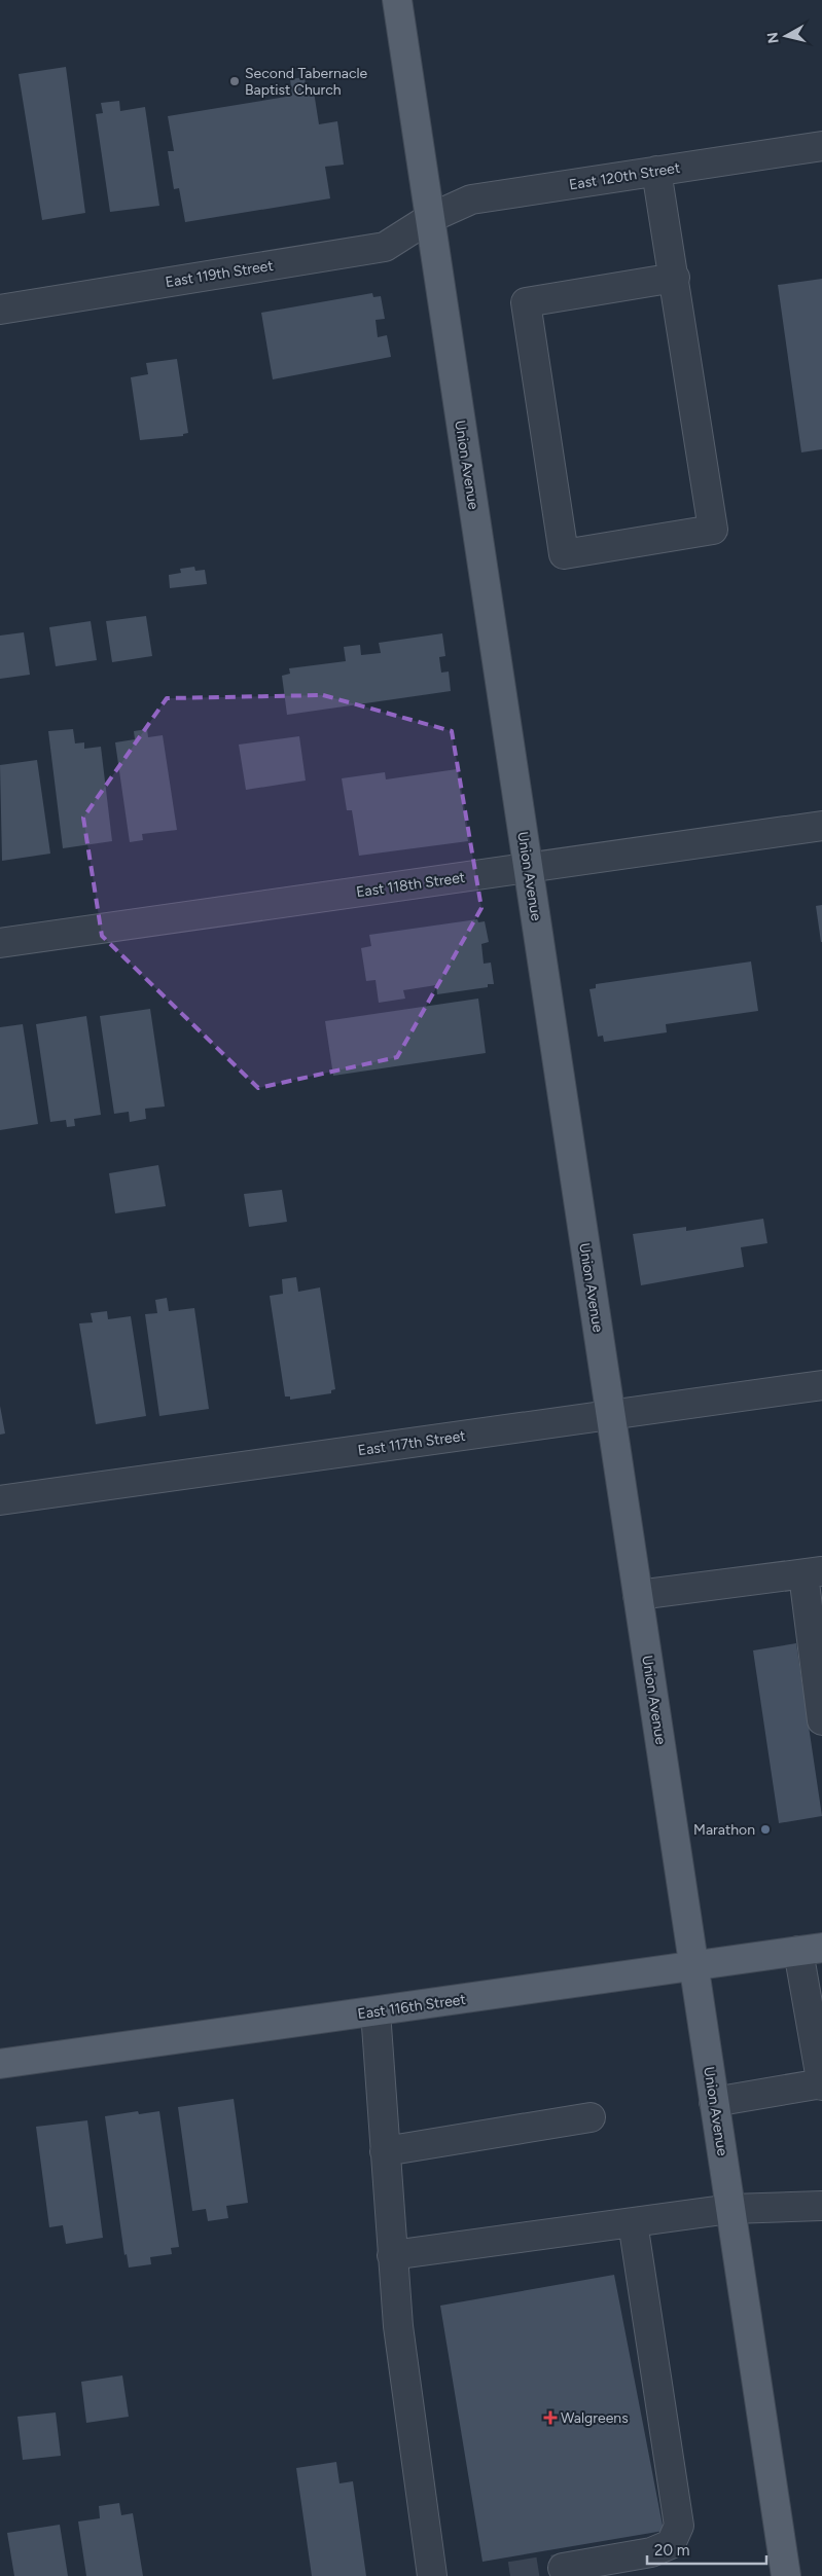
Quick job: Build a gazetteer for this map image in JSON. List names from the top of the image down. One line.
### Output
{"streets":{"main road":["Union Avenue","East 116th Street"],"street":["East 120th Street","East 119th Street","East 118th Street","East 117th Street"]},"crossings":[["East 120th Street","East 119th Street"],["East 120th Street","Union Avenue"],["East 119th Street","Union Avenue"],["Union Avenue","East 118th Street"],["Union Avenue","East 117th Street"],["Union Avenue","East 116th Street"]],"places":{"other":["Second Tabernacle Baptist Church","Marathon"],"health":["Walgreens"]},"scale_bar":"20 m","north":"left"}
